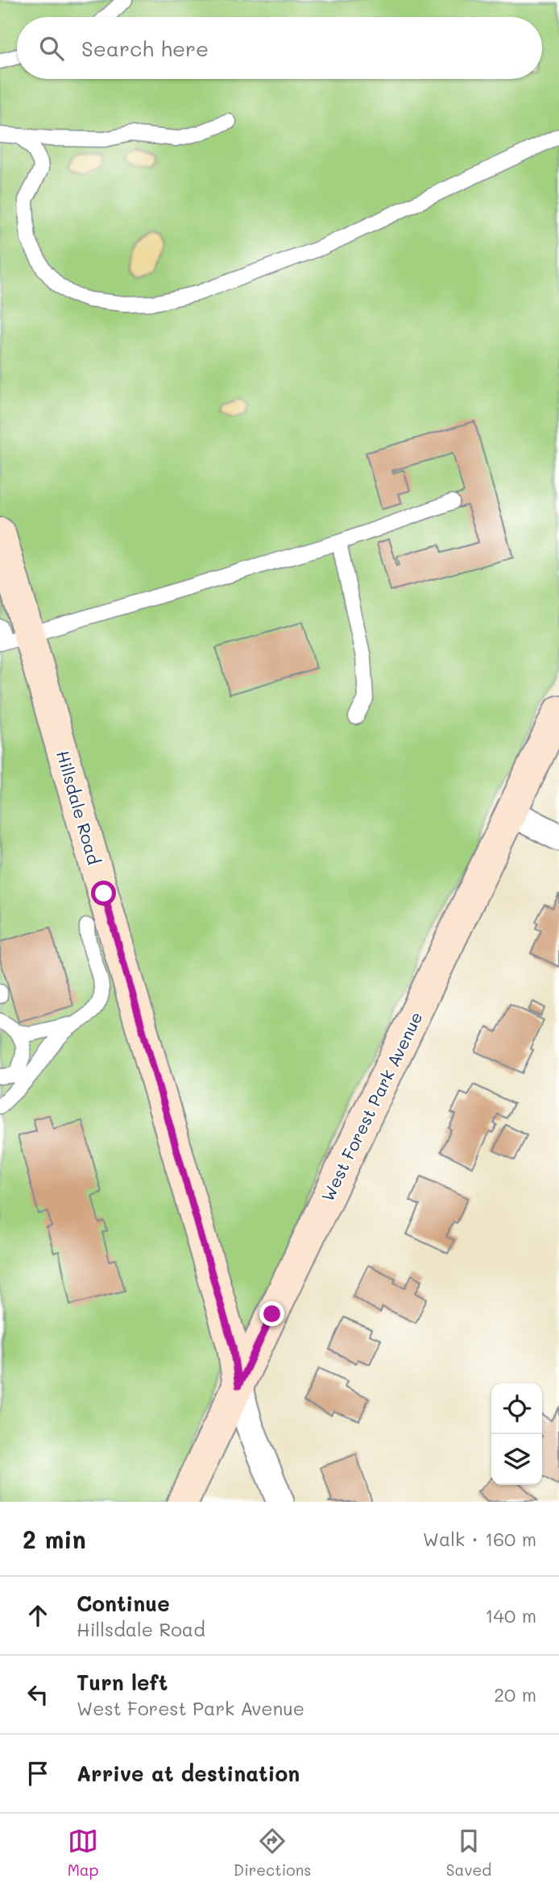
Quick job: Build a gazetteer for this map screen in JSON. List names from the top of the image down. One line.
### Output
{"streets":{"main road":["Hillsdale Road","West Forest Park Avenue"]},"crossings":[["Hillsdale Road","West Forest Park Avenue"]],"page":{"search":"Search here","heading":["2 min","Walk · 160 m"],"list":[["Continue","Hillsdale Road","140 m"],["Turn left","West Forest Park Avenue","20 m"],"Arrive at destination"],"nav":["Map","Directions","Saved"]}}
